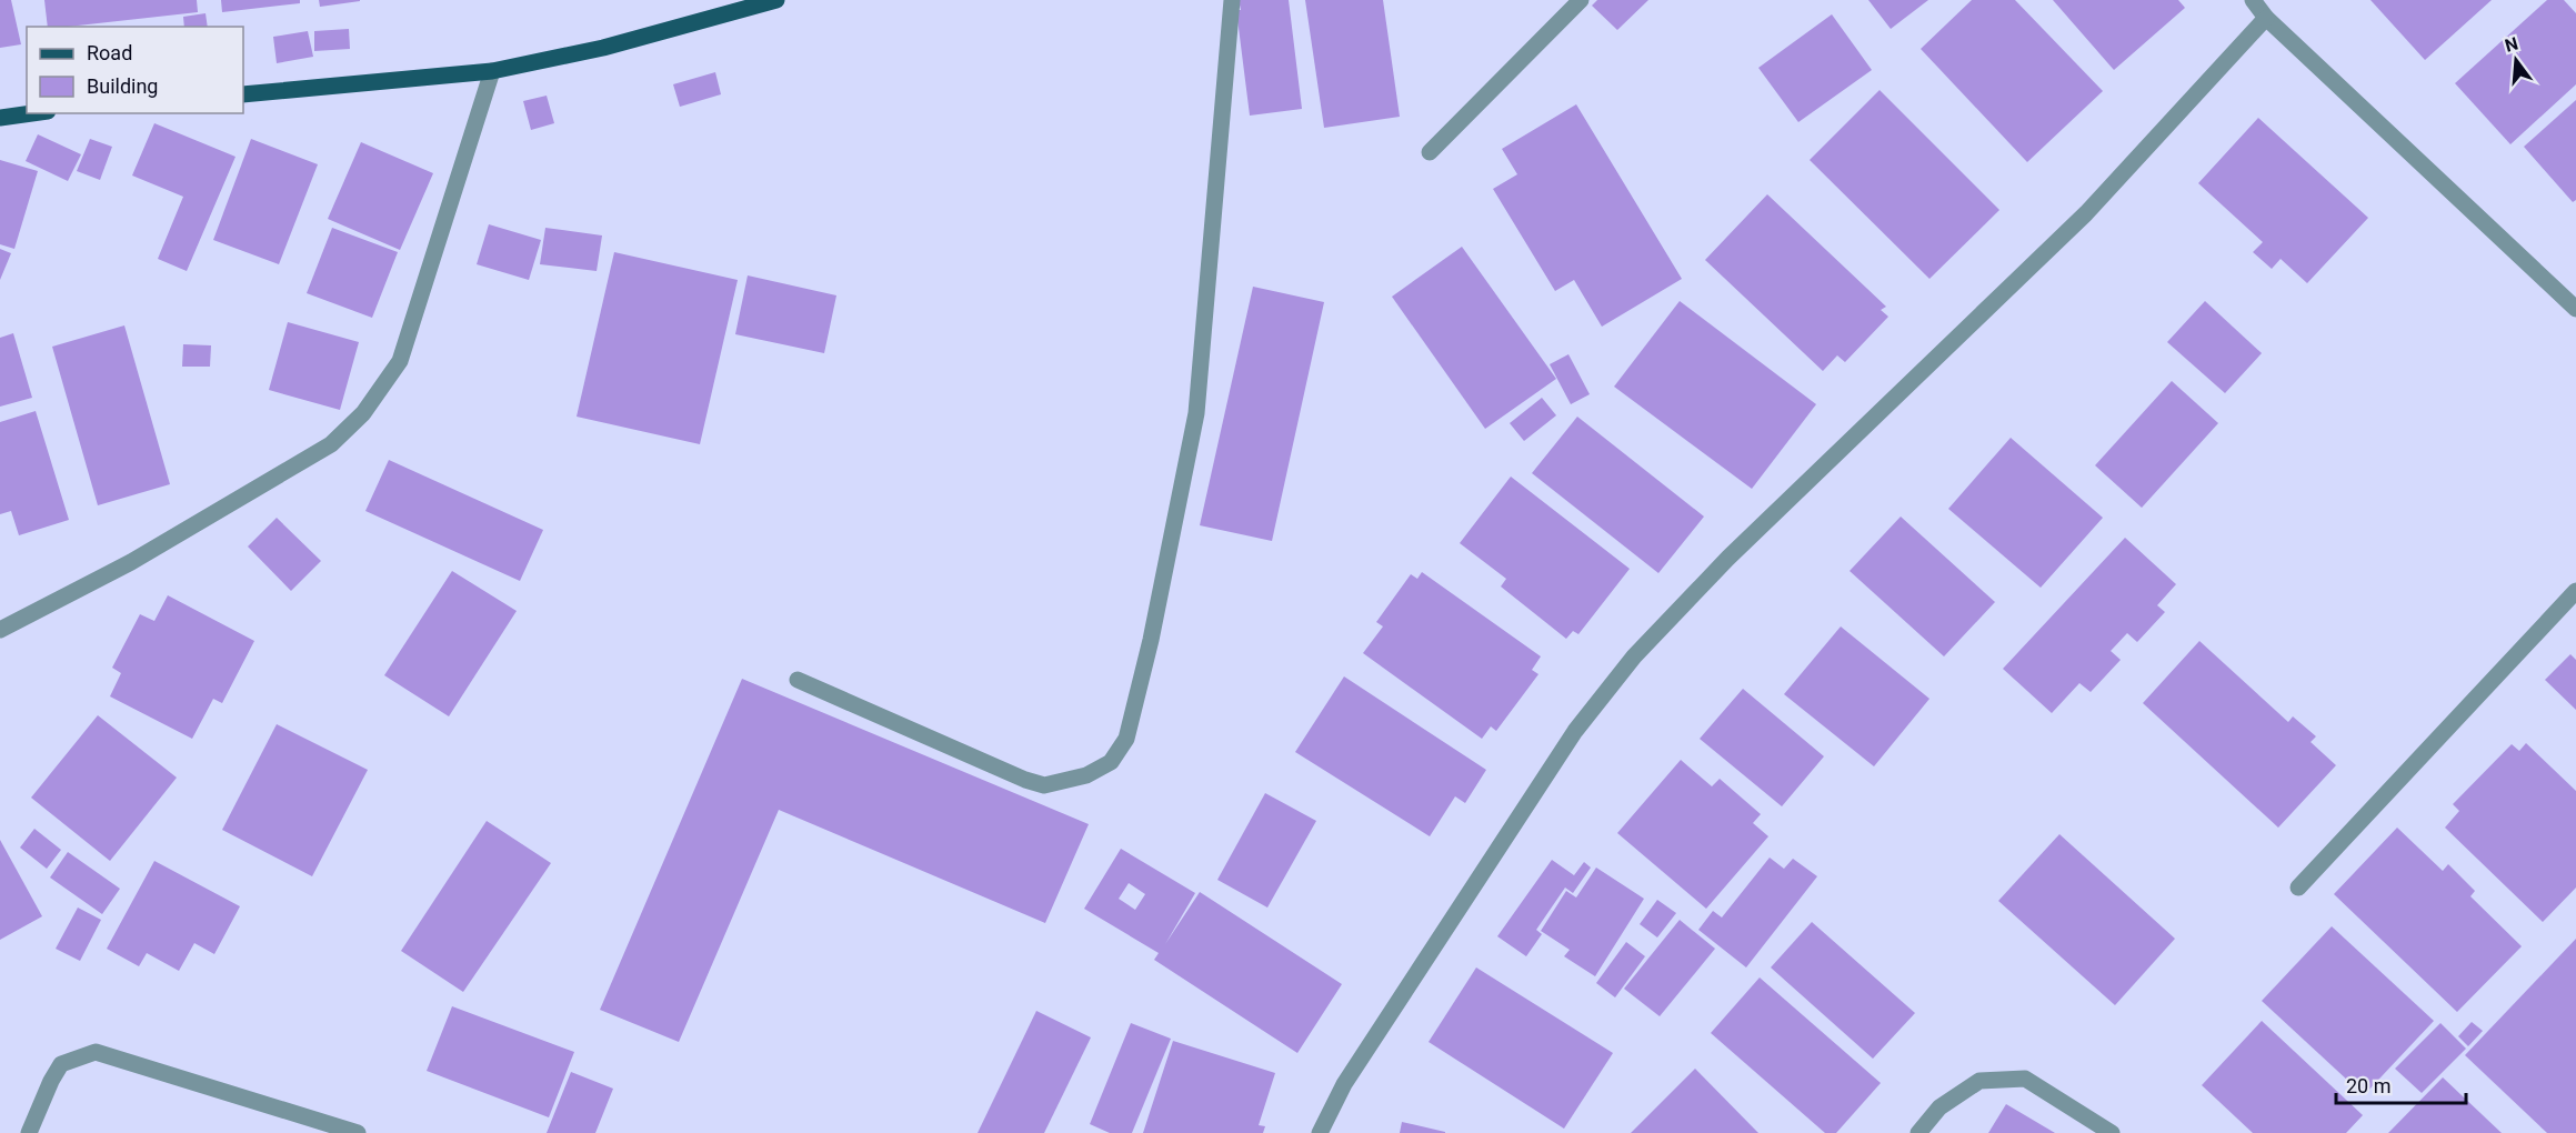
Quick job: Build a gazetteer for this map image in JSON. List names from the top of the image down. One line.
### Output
{"legend":["Road","Building"],"scale_bar":"20 m","north":"top"}
